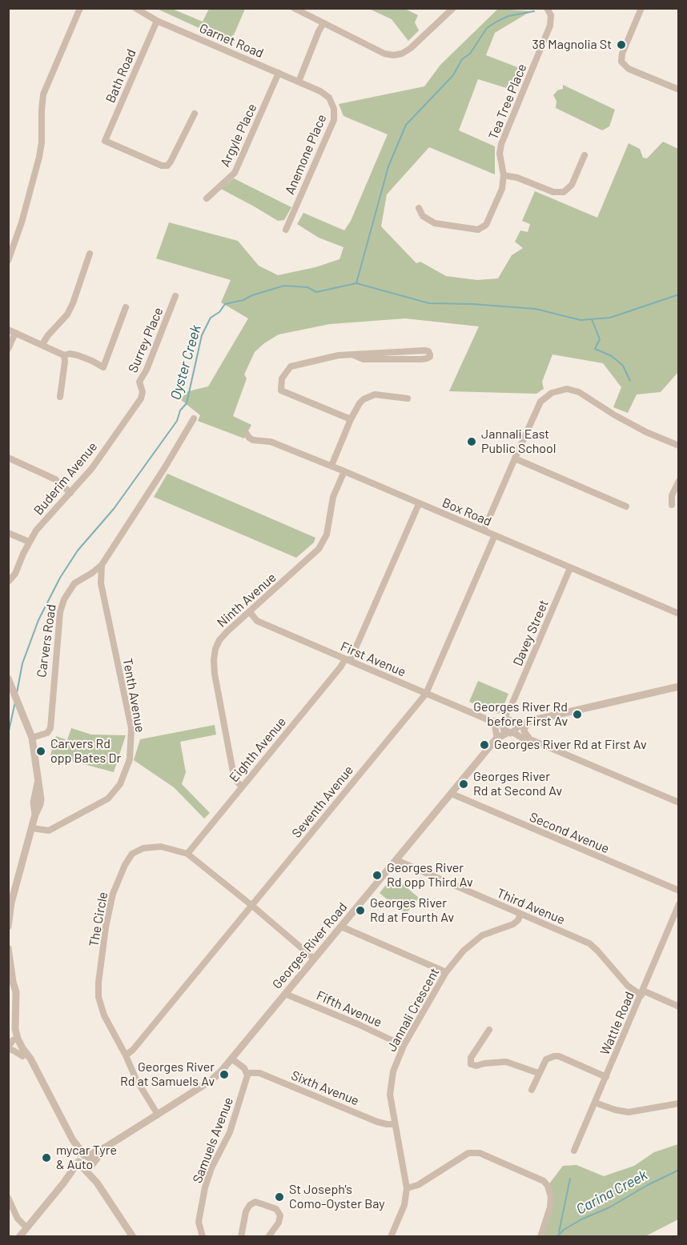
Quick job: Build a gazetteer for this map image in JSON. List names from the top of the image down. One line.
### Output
{"streets":{"street":["Garnet Road","Bath Road","Tea Tree Place","Argyle Place","Anemone Place","Surrey Place","Buderim Avenue","Box Road","Ninth Avenue","Davey Street","Carvers Road","First Avenue","Tenth Avenue","Eighth Avenue","Seventh Avenue","Second Avenue","Third Avenue","The Circle","Georges River Road","Fifth Avenue","Jannali Crescent","Wattle Road","Sixth Avenue","Samuels Avenue"]},"crossings":[["Garnet Road","Bath Road"],["Garnet Road","Argyle Place"],["Garnet Road","Anemone Place"],["Surrey Place","Buderim Avenue"],["Box Road","Ninth Avenue"],["Box Road","Davey Street"],["Box Road","Eighth Avenue"],["Box Road","Seventh Avenue"],["Ninth Avenue","First Avenue"],["Ninth Avenue","Eighth Avenue"],["Davey Street","First Avenue"],["Davey Street","Georges River Road"],["Carvers Road","Tenth Avenue"],["First Avenue","Eighth Avenue"],["First Avenue","Seventh Avenue"],["First Avenue","Georges River Road"],["Eighth Avenue","The Circle"],["Seventh Avenue","The Circle"],["Second Avenue","Georges River Road"],["Third Avenue","Georges River Road"],["Third Avenue","Jannali Crescent"],["Third Avenue","Wattle Road"],["The Circle","Georges River Road"],["Georges River Road","Fifth Avenue"],["Fifth Avenue","Jannali Crescent"],["Jannali Crescent","Sixth Avenue"],["Sixth Avenue","Samuels Avenue"]],"water":["Oyster Creek","Carina Creek"],"places":["38 Magnolia St","Jannali East Public School","Georges River Rd before First Av","Georges River Rd at First Av","Carvers Rd opp Bates Dr","Georges River Rd at Second Av","Georges River Rd opp Third Av","Georges River Rd at Fourth Av","Georges River Rd at Samuels Av","mycar Tyre & Auto","St Joseph's Como-Oyster Bay"]}
